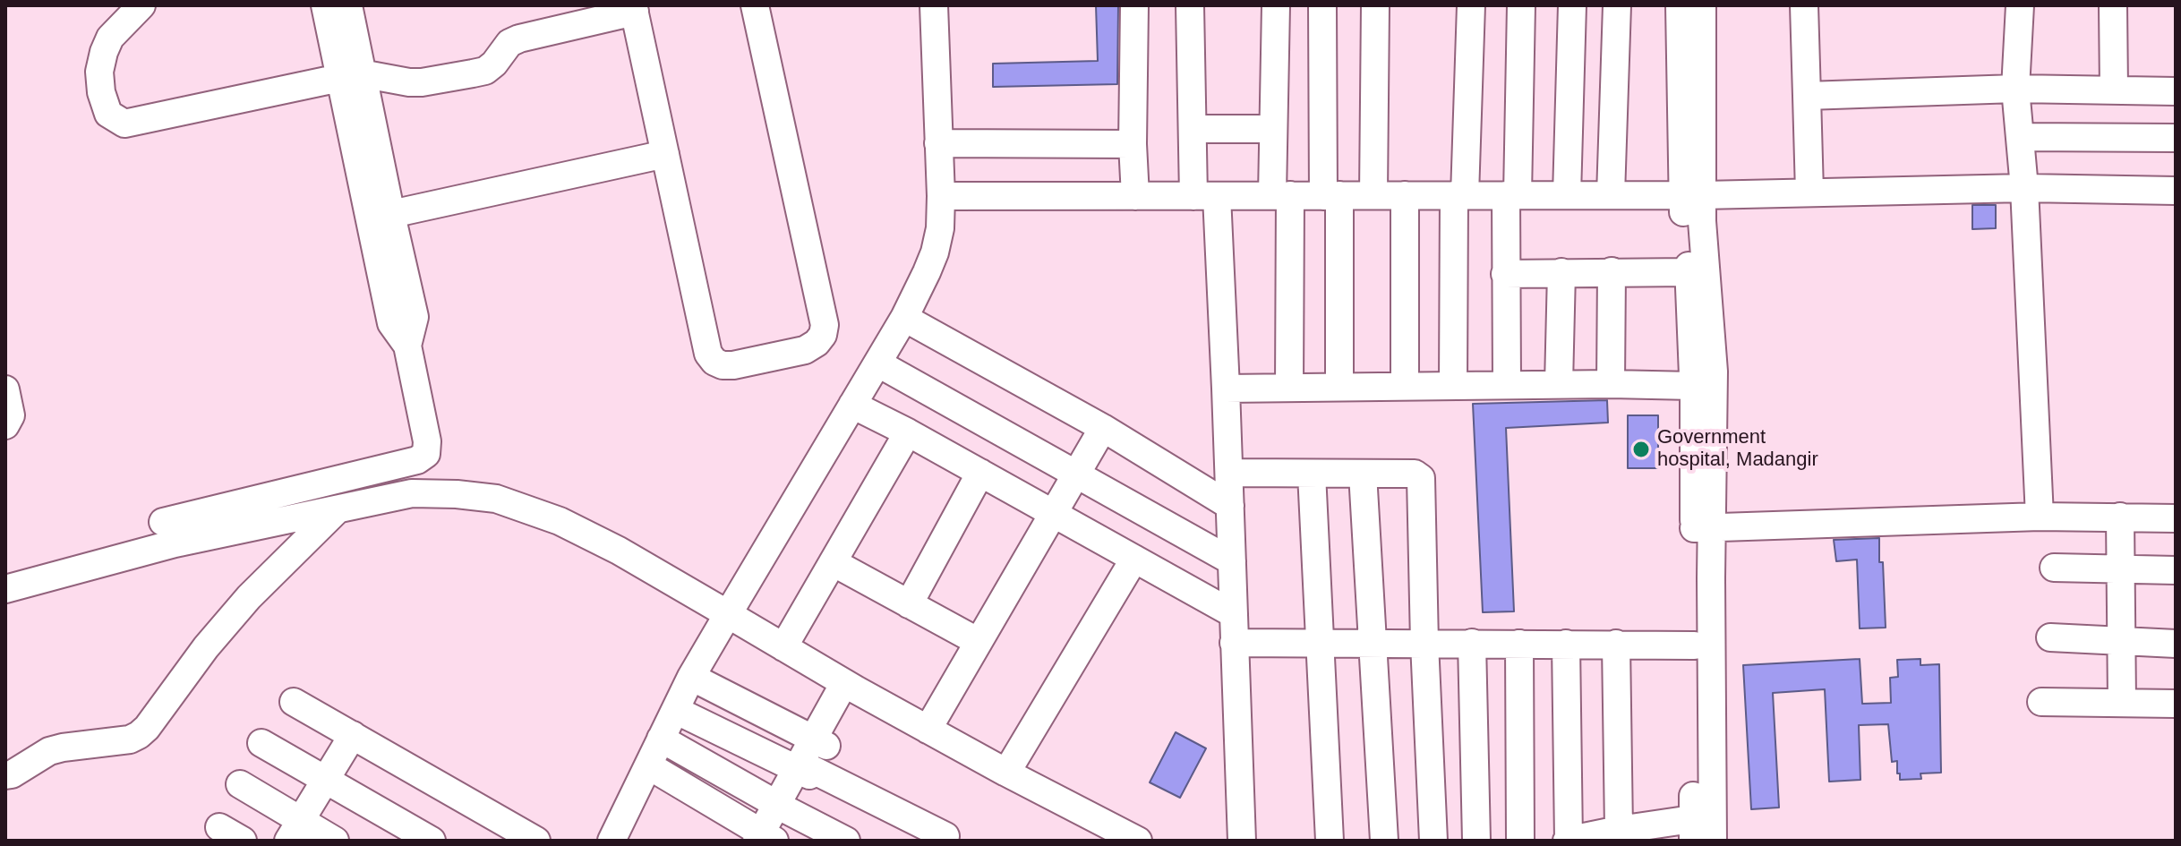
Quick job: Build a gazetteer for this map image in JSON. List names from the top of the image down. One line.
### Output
{"places":["Government hospital, Madangir"]}
